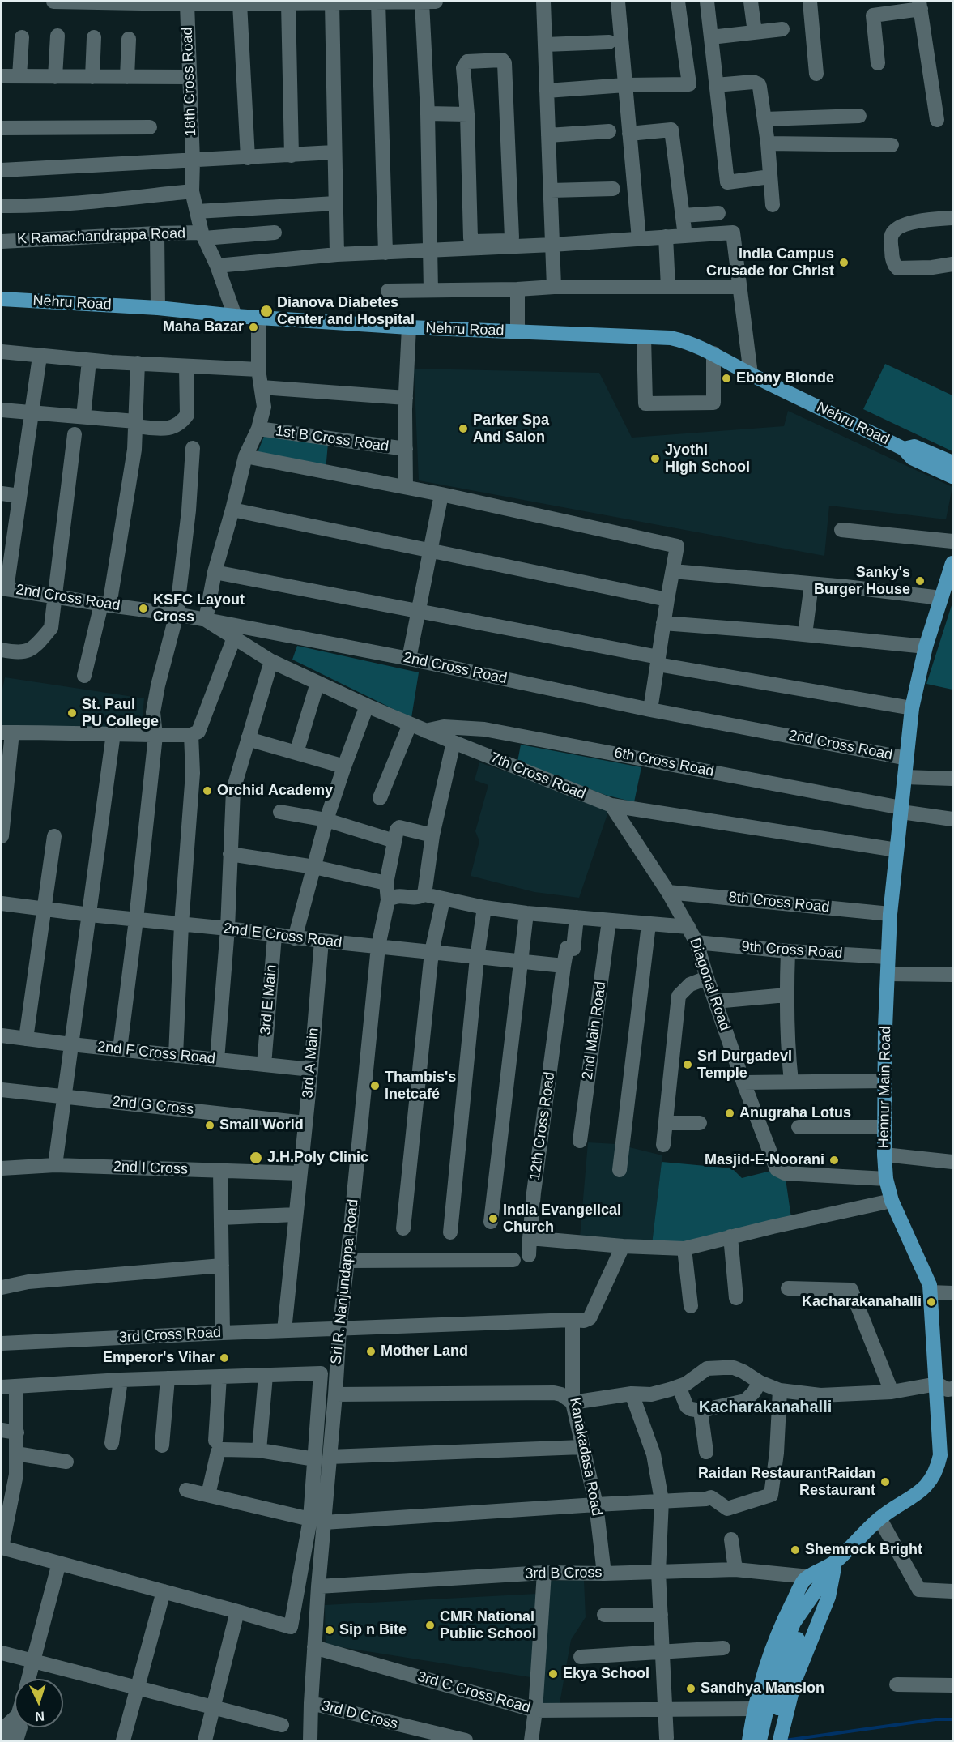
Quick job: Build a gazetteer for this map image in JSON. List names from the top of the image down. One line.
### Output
{"streets":{"main road":["Nehru Road","Hennur Main Road"],"street":["18th Cross Road","K Ramachandrappa Road","1st B Cross Road","2nd Cross Road","6th Cross Road","7th Cross Road","8th Cross Road","2nd E Cross Road","9th Cross Road","Diagonal Road","3rd E Main","2nd Main Road","2nd F Cross Road","3rd A Main","2nd G Cross","12th Cross Road","2nd I Cross","Sri R. Nanjundappa Road","3rd Cross Road","Kanakadasa Road","3rd B Cross","3rd C Cross Road","3rd D Cross"]},"crossings":[["18th Cross Road","K Ramachandrappa Road"],["18th Cross Road","Nehru Road"],["2nd Cross Road","7th Cross Road"],["2nd Cross Road","Hennur Main Road"],["6th Cross Road","7th Cross Road"],["6th Cross Road","Hennur Main Road"],["7th Cross Road","Diagonal Road"],["7th Cross Road","Hennur Main Road"],["8th Cross Road","Diagonal Road"],["8th Cross Road","Hennur Main Road"],["2nd E Cross Road","3rd E Main"],["2nd E Cross Road","3rd A Main"],["2nd E Cross Road","12th Cross Road"],["2nd E Cross Road","Sri R. Nanjundappa Road"],["9th Cross Road","Diagonal Road"],["9th Cross Road","Hennur Main Road"],["Diagonal Road","Hennur Main Road"],["3rd E Main","2nd F Cross Road"],["2nd F Cross Road","3rd A Main"],["3rd A Main","2nd G Cross"],["3rd A Main","2nd I Cross"],["3rd A Main","3rd Cross Road"],["Hennur Main Road","3rd B Cross"],["Sri R. Nanjundappa Road","3rd Cross Road"],["Sri R. Nanjundappa Road","3rd B Cross"],["Sri R. Nanjundappa Road","3rd C Cross Road"],["Sri R. Nanjundappa Road","3rd D Cross"],["3rd Cross Road","Kanakadasa Road"],["Kanakadasa Road","3rd B Cross"]],"districts":["Kacharakanahalli"],"places":["India Campus Crusade for Christ","Dianova Diabetes Center and Hospital","Maha Bazar","Ebony Blonde","Parker Spa And Salon","Jyothi High School","Sanky's Burger House","KSFC Layout Cross","St. Paul PU College","Orchid Academy","Sri Durgadevi Temple","Thambis's Inetcafé","Anugraha Lotus","Small World","J.H.Poly Clinic","Masjid-E-Noorani","India Evangelical Church","Kacharakanahalli","Mother Land","Emperor's Vihar","Raidan RestaurantRaidan Restaurant","Shemrock Bright","CMR National Public School","Sip n Bite","Ekya School","Sandhya Mansion"],"north":"bottom"}
